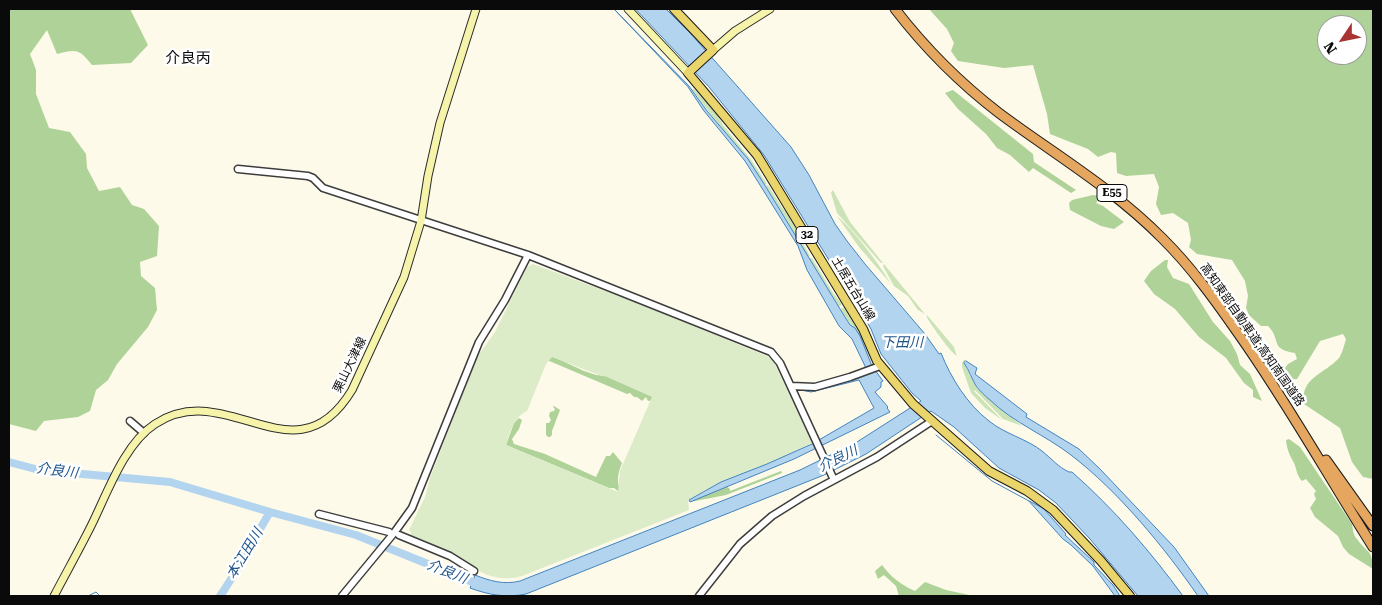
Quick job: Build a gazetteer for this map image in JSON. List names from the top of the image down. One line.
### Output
{"streets":{"highway":["E55","高知東部自動車道;高知南国道路"],"main road":["32","土居五台山線","栗山大津線"]},"districts":["介良丙"],"water":["下田川","介良川","本江田川"],"north":"bottom left"}
